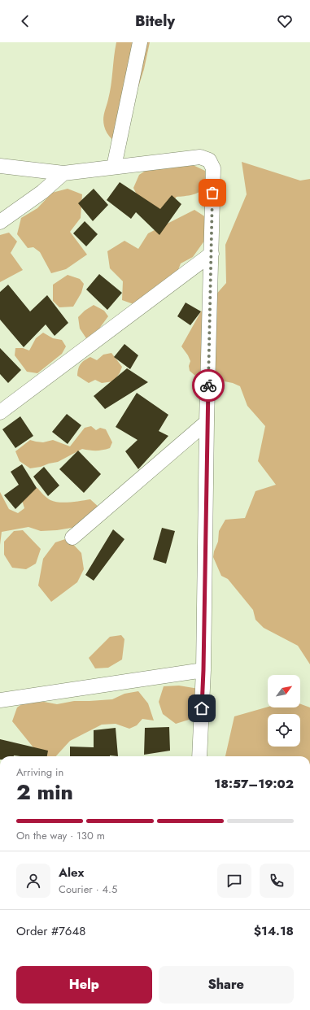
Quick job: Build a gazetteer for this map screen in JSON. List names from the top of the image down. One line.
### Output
{"north":"top right","page":{"header":"Bitely","heading":["2 min","Arriving in","18:57–19:02"],"panel":["Alex","Courier · 4.5","Order #7648","$14.18"],"bar":"On the way · 130 m","buttons":["Help","Share"]}}
